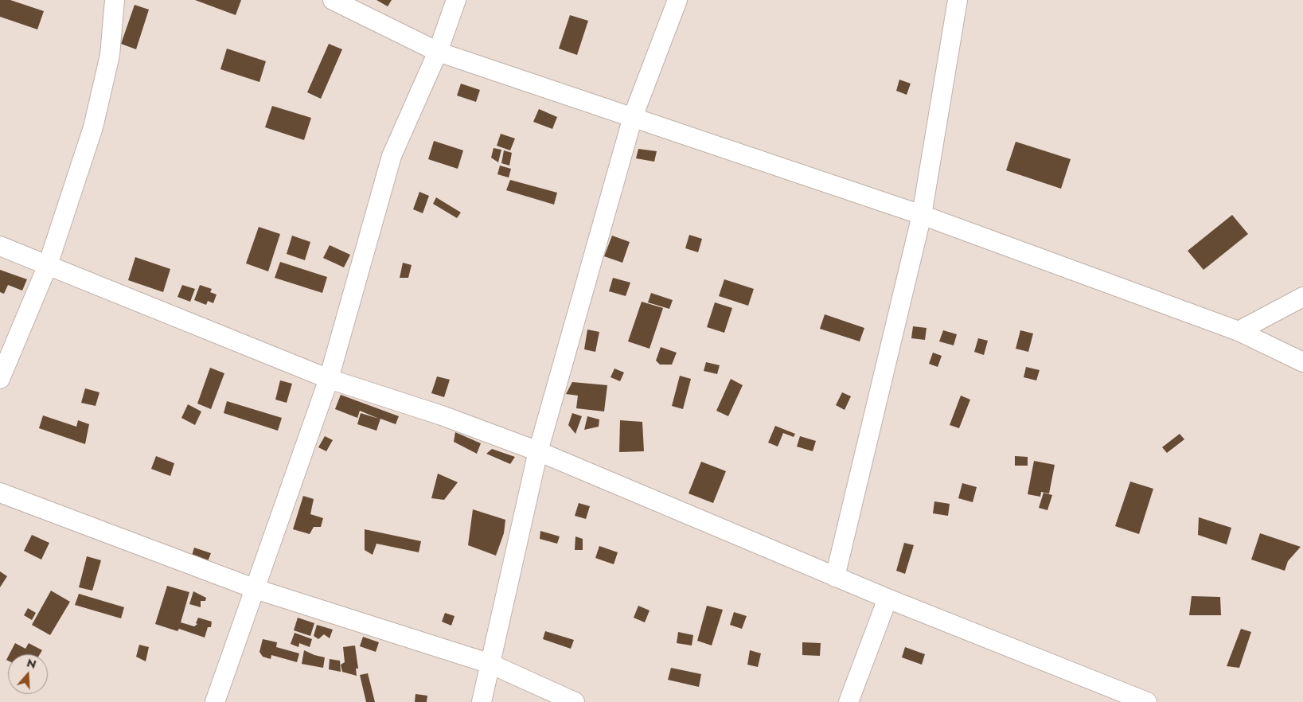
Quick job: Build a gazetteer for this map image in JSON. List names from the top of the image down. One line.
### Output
{"north":"top"}
